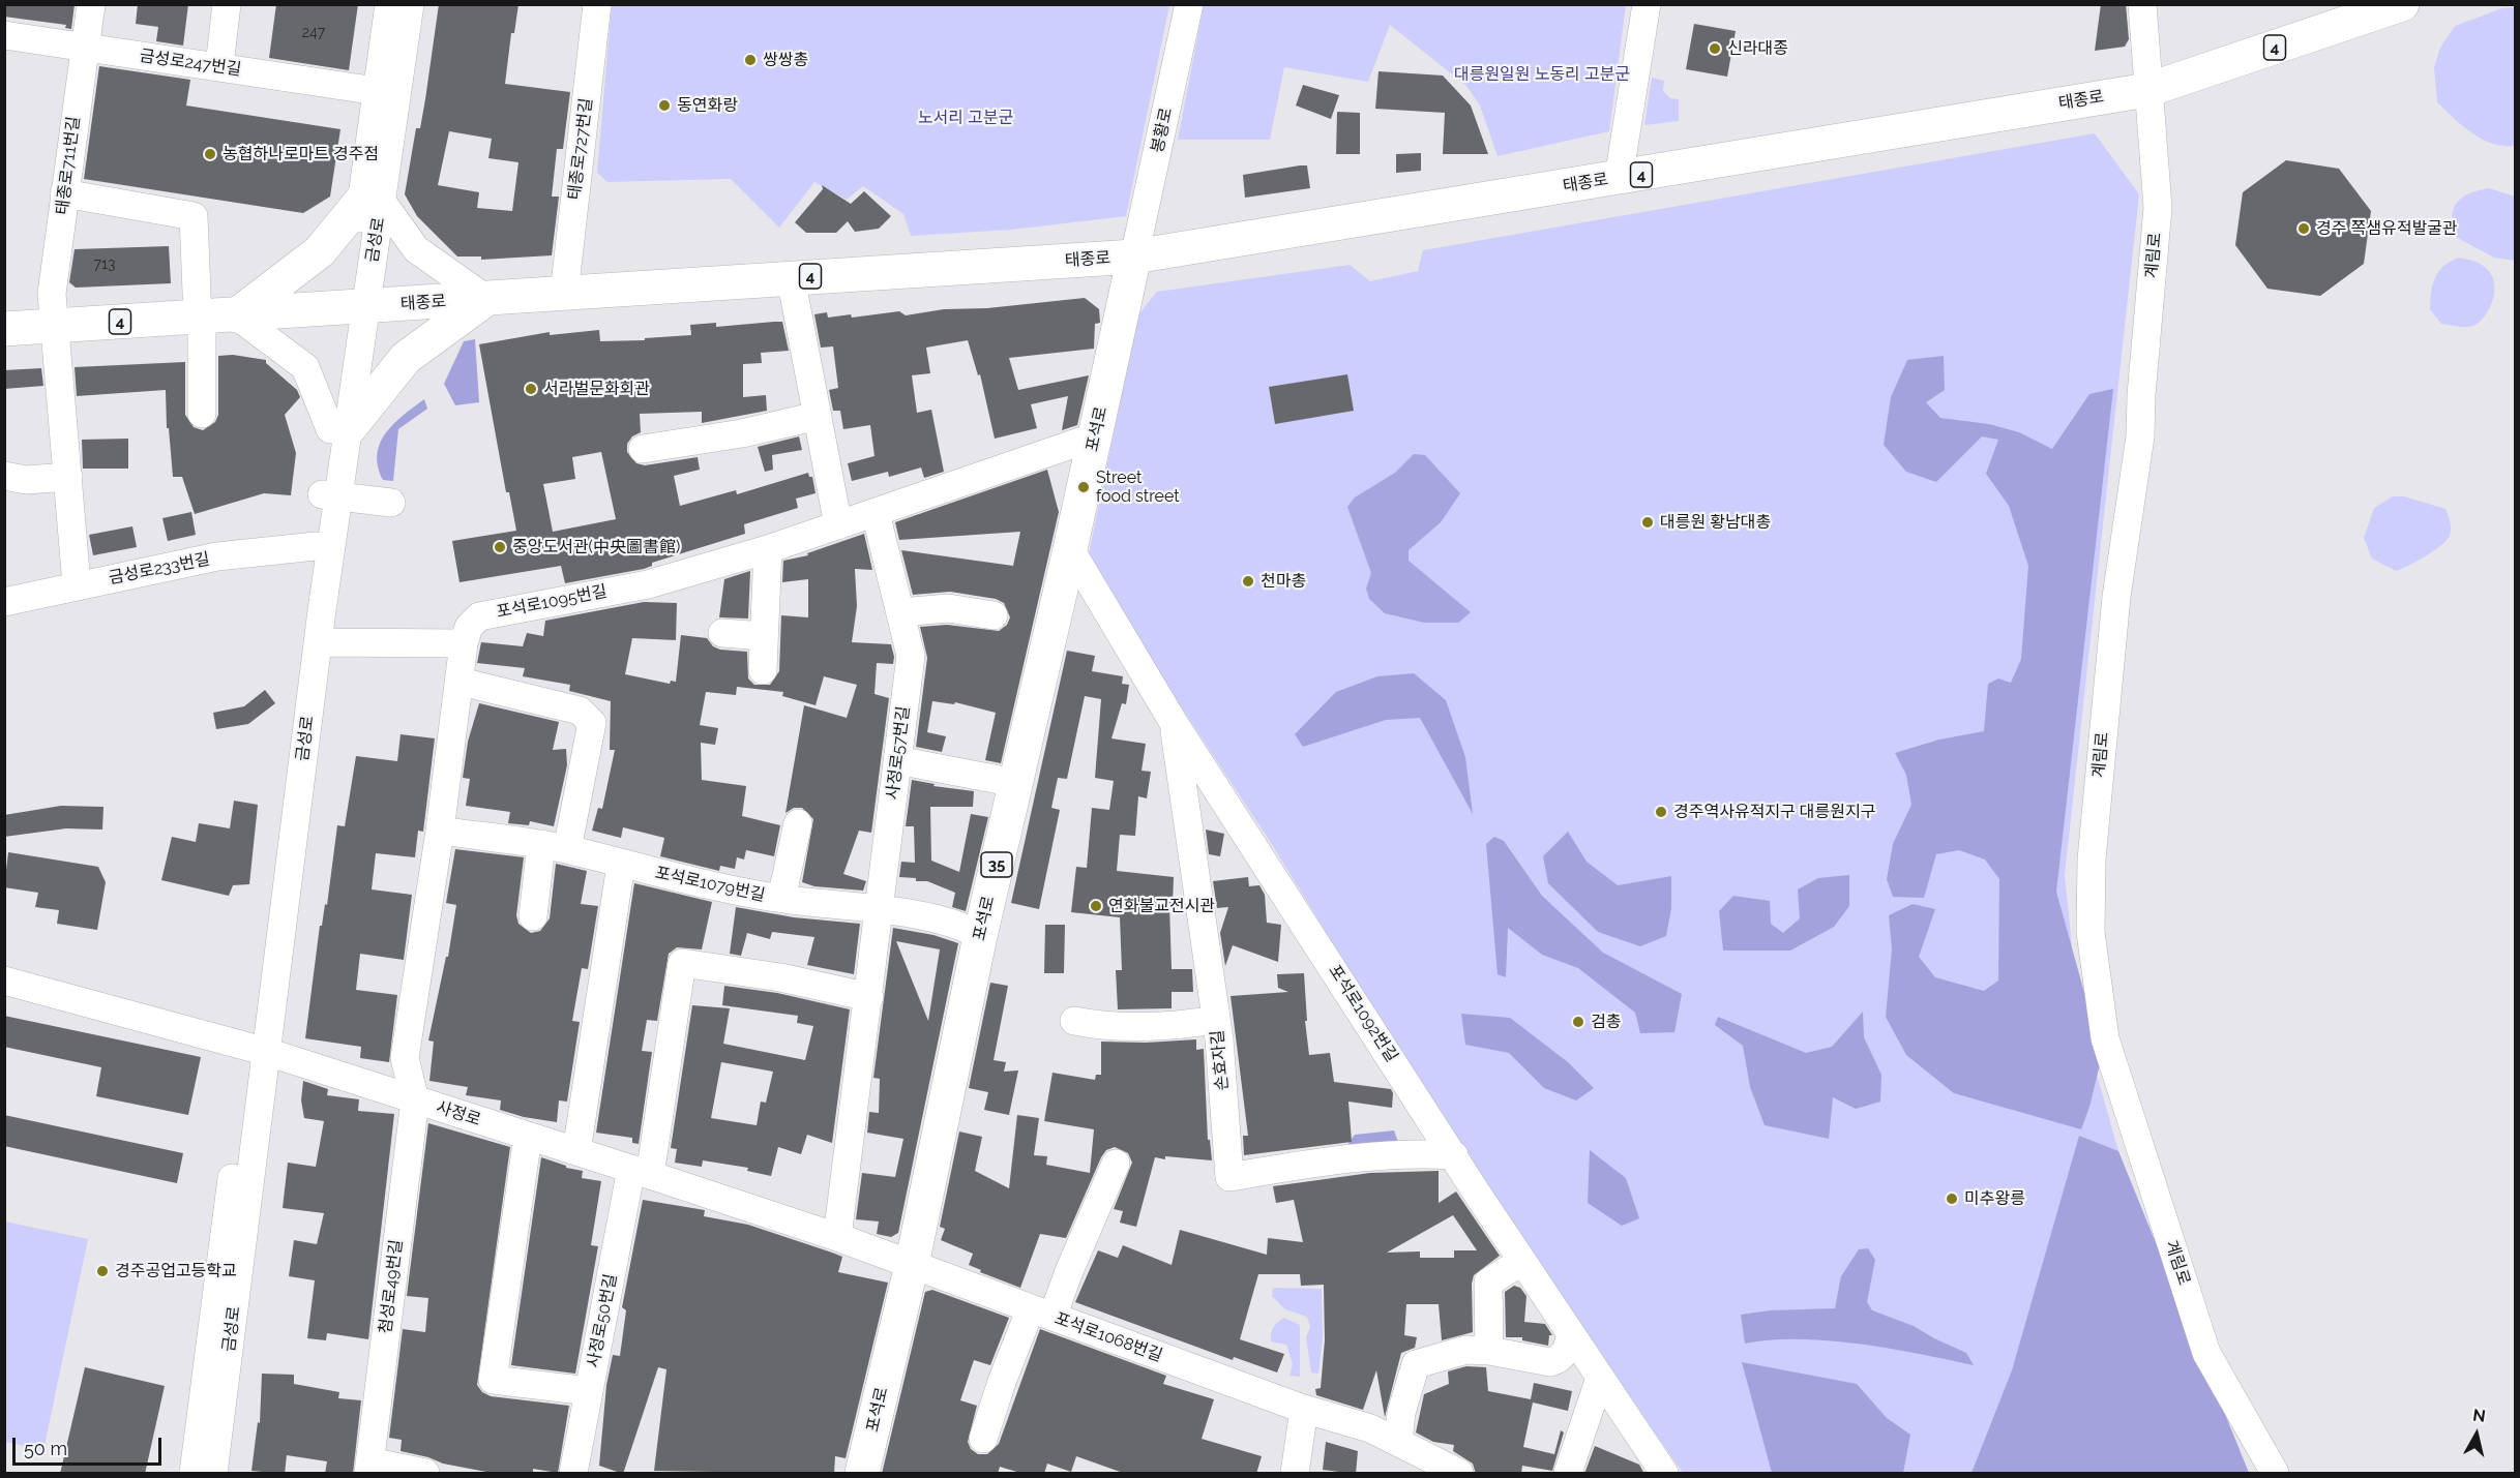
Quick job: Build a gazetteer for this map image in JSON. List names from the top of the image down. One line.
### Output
{"streets":{"main road":["4","태종로","포석로","35"],"street":["금성로247번길","봉황로","태종로727번길","태종로711번길","금성로","계림로","금성로233번길","포석로1095번길","사정로57번길","포석로1079번길","포석로1092번길","손효자길","사정로","첨성로49번길","사정로50번길","포석로1068번길"]},"crossings":[["금성로247번길","태종로711번길"],["금성로247번길","금성로"],["태종로","봉황로"],["태종로","태종로727번길"],["태종로","태종로711번길"],["태종로","금성로"],["태종로","계림로"],["태종로","포석로"],["봉황로","포석로"],["금성로","금성로233번길"],["금성로","사정로"],["포석로","포석로1095번길"],["포석로","포석로1079번길"],["포석로","포석로1092번길"],["포석로","사정로"],["포석로","포석로1068번길"],["포석로1095번길","사정로57번길"],["포석로1095번길","포석로1079번길"],["포석로1095번길","사정로"],["포석로1095번길","첨성로49번길"],["사정로57번길","포석로1079번길"],["사정로57번길","사정로"],["포석로1092번길","손효자길"],["사정로","첨성로49번길"],["사정로","사정로50번길"],["사정로","포석로1068번길"]],"parks":["대릉원일원 노동리 고분군","노서리 고분군"],"places":["신라대종","쌍쌍총","동연화랑","농협하나로마트 경주점","경주 쪽샘유적발굴관","서라벌문화회관","Street food street","대릉원 황남대총","중앙도서관(中央圖書館)","천마총","경주역사유적지구 대릉원지구","연화불교전시관","검총","미추왕릉","경주공업고등학교"],"house_numbers":["247","713"],"scale_bar":"50 m","north":"top"}
